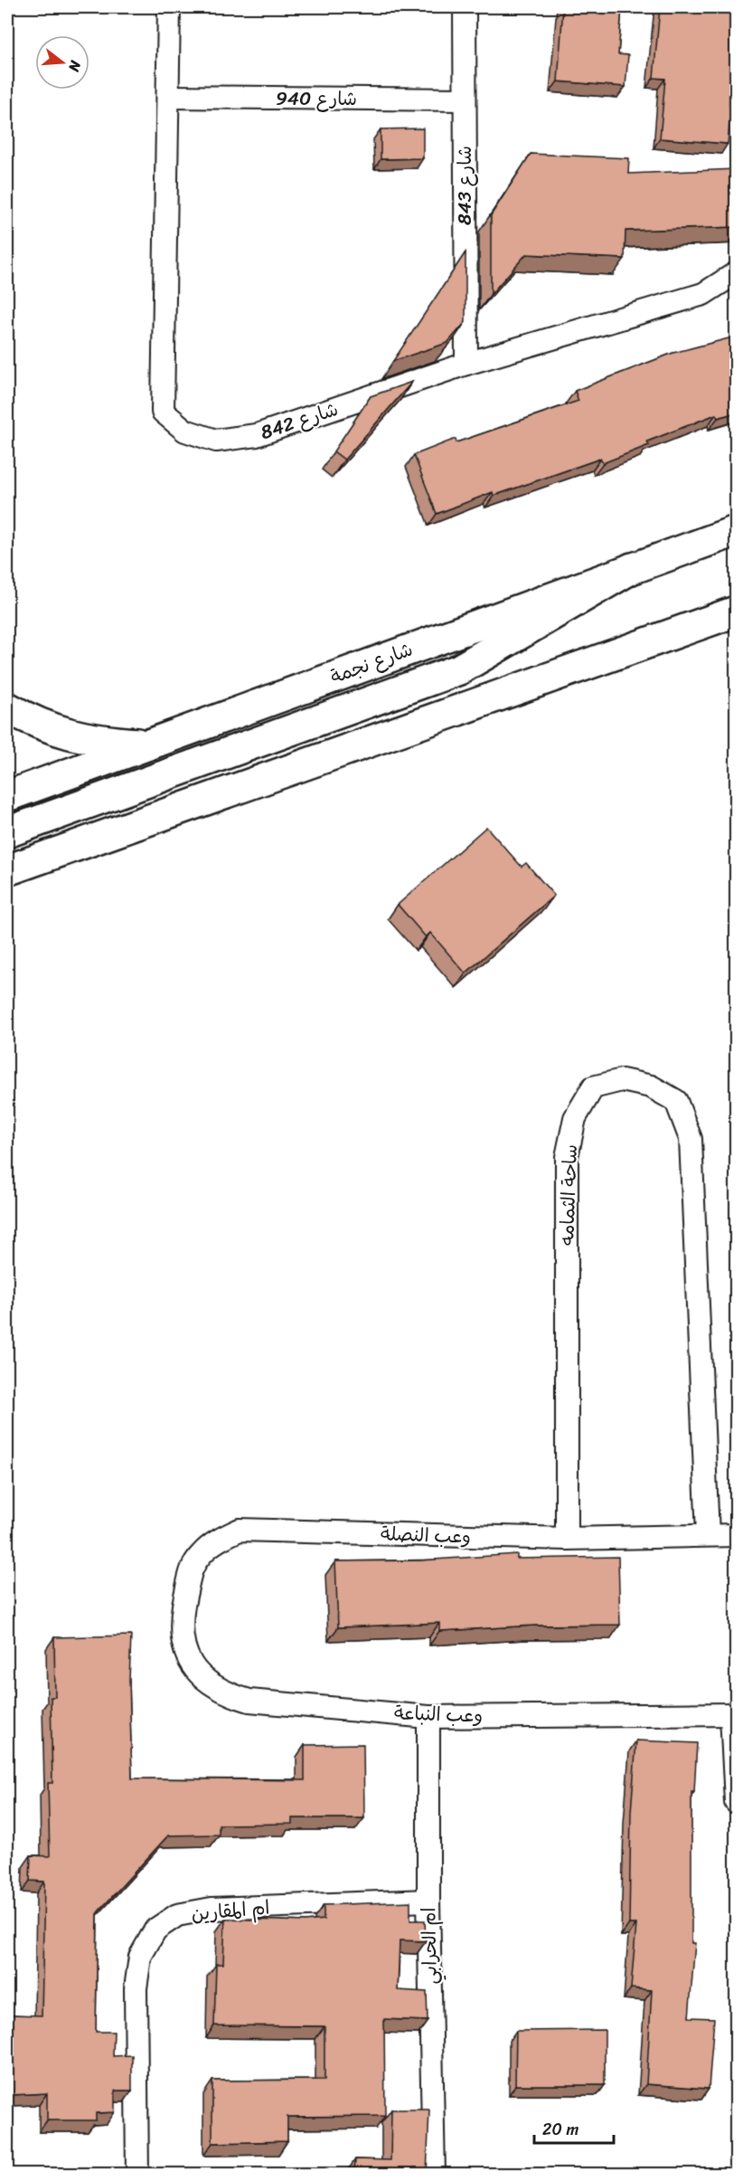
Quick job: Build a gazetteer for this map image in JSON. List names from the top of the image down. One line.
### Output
{"streets":{"main road":["شارع نجمة"],"street":["شارع 940","شارع 843","شارع 842","ساحة الثمامه","وعب النصلة","وعب النباعة","ام المقارين","ام الحرابي"]},"crossings":[["شارع 940","شارع 843"],["شارع 940","شارع 842"],["شارع 843","شارع 842"],["ساحة الثمامه","وعب النصلة"],["وعب النصلة","وعب النباعة"],["وعب النباعة","ام الحرابي"],["ام المقارين","ام الحرابي"]],"scale_bar":"20 m","north":"right"}
